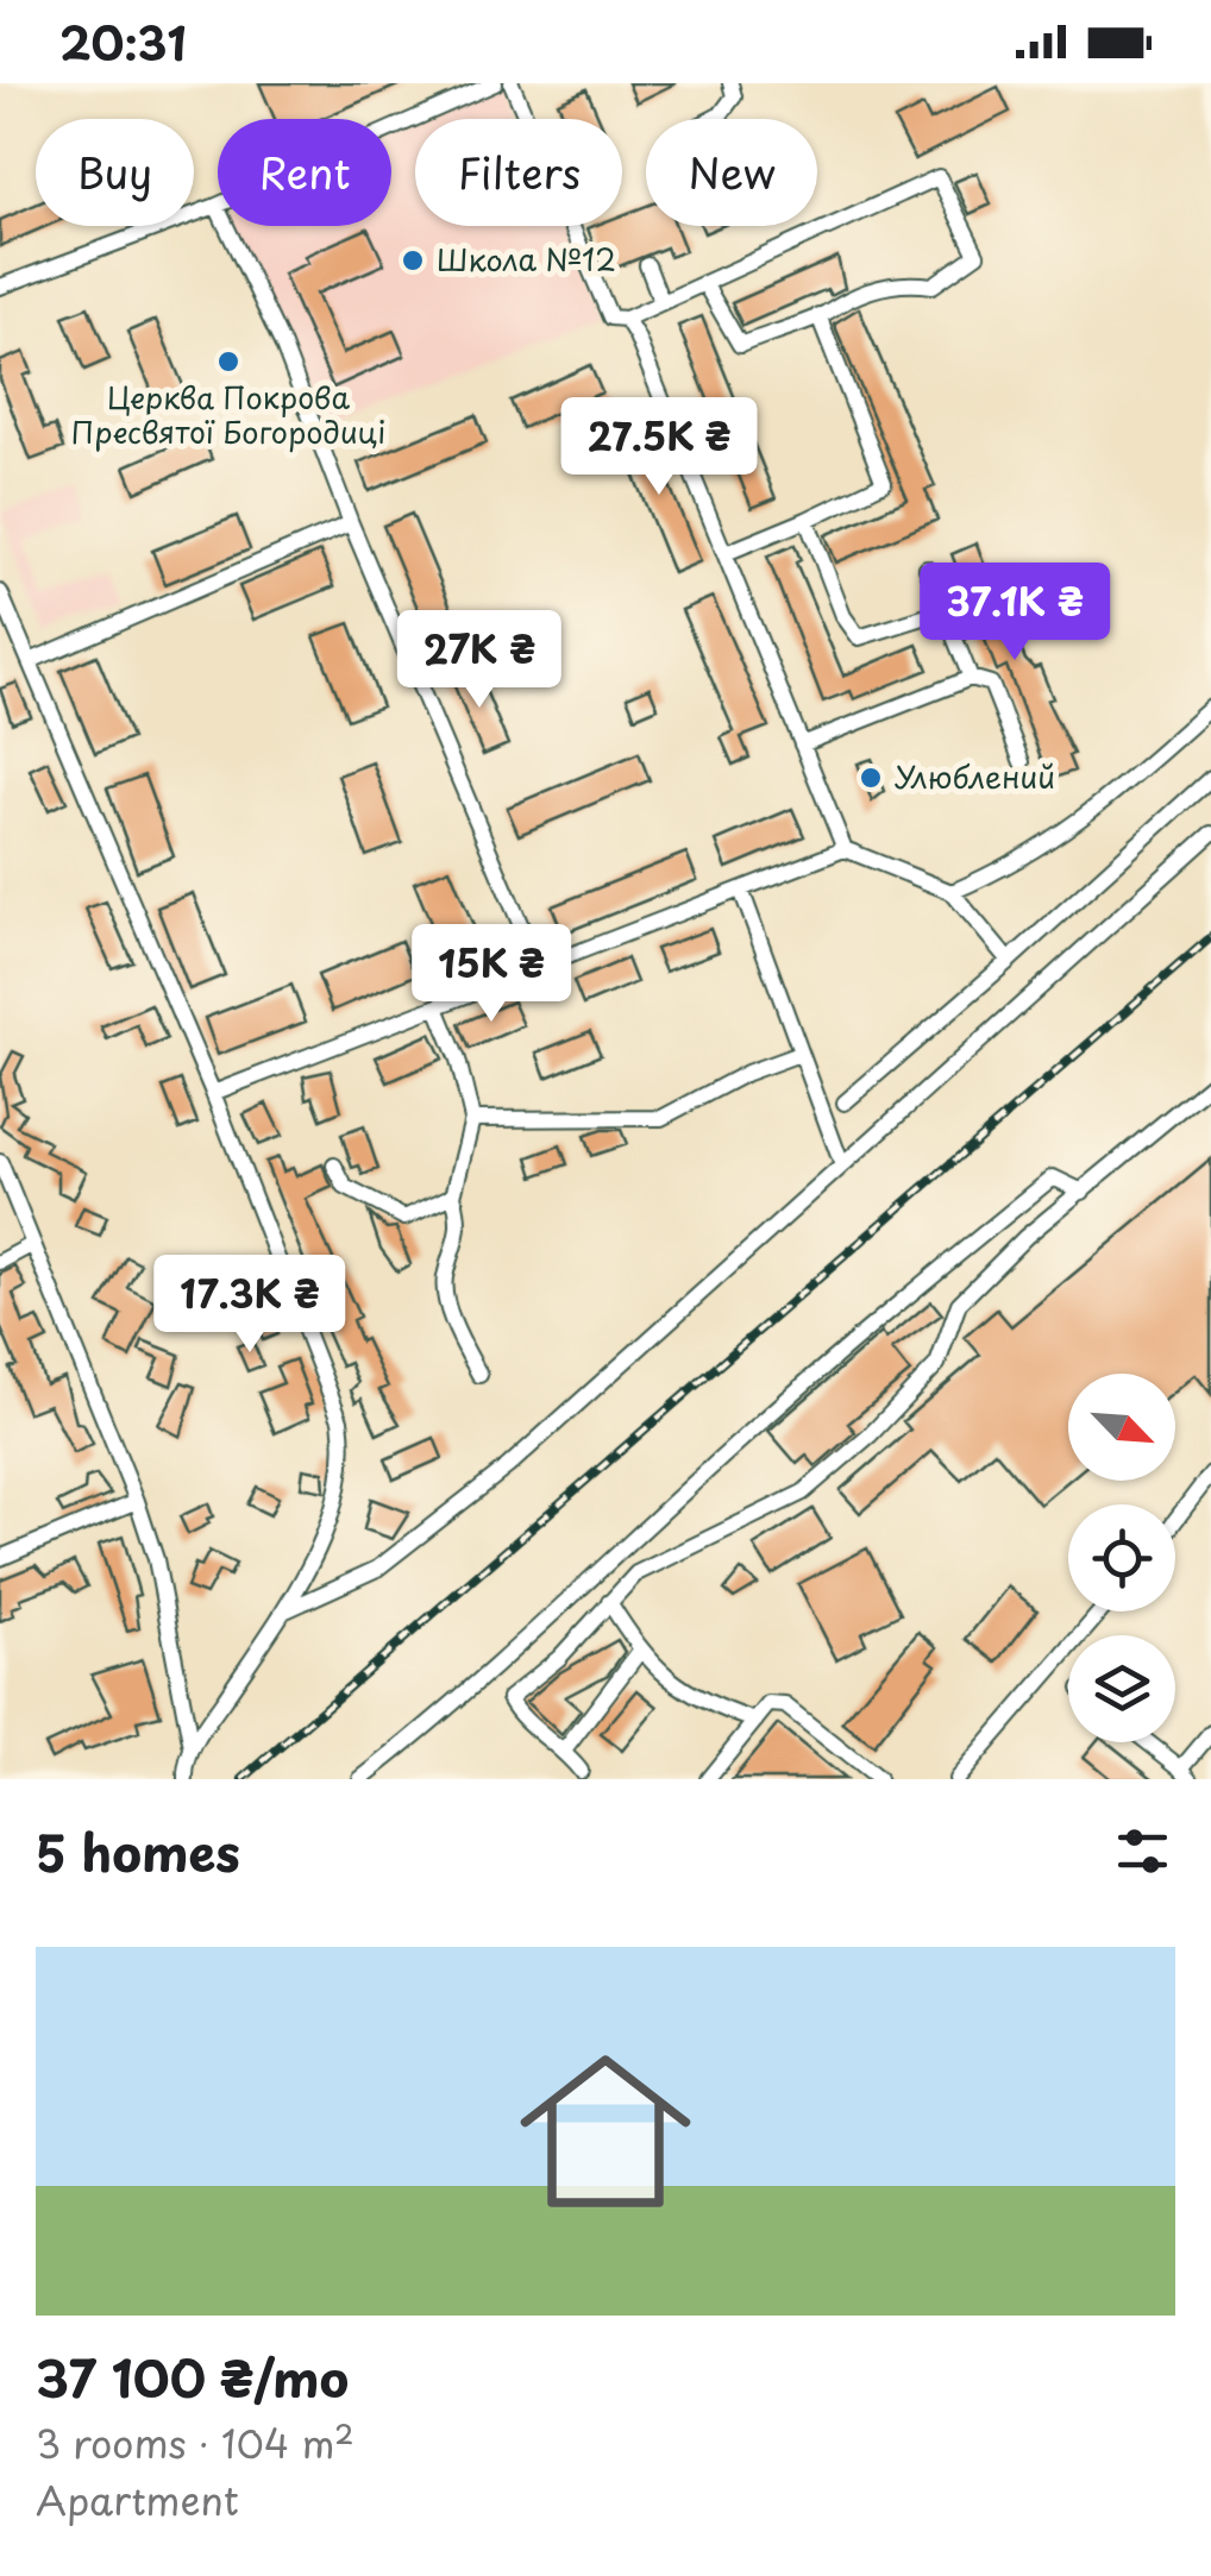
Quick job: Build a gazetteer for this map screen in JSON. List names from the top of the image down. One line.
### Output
{"places":["Школа №12","Церква Покрова Пресвятої Богородиці","Улюблений"],"north":"bottom right","page":{"status":"20:31","chip":["Buy","Rent","Filters","New"],"price":["27.5K ₴","37.1K ₴","27K ₴","15K ₴","17.3K ₴"],"heading":"5 homes","list":[{"name":"37 100 ₴/mo","note":"3 rooms · 104 m² · Apartment"}]}}
